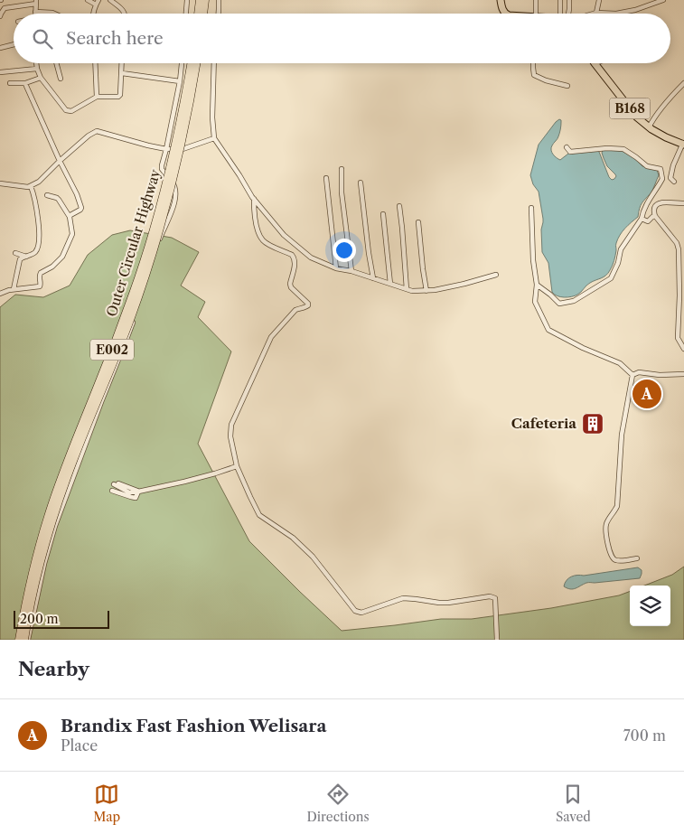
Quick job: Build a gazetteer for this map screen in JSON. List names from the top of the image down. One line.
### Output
{"streets":{"highway":["Outer Circular Highway","E002"],"main road":["B168"]},"places":{"building":["Cafeteria"]},"scale_bar":"200 m","page":{"search":"Search here","pins":"A","scale":"200 m","heading":"Nearby","list":[{"mark":"A","name":"Brandix Fast Fashion Welisara","note":"Place","value":"700 m"}],"nav":["Map","Directions","Saved"]}}
